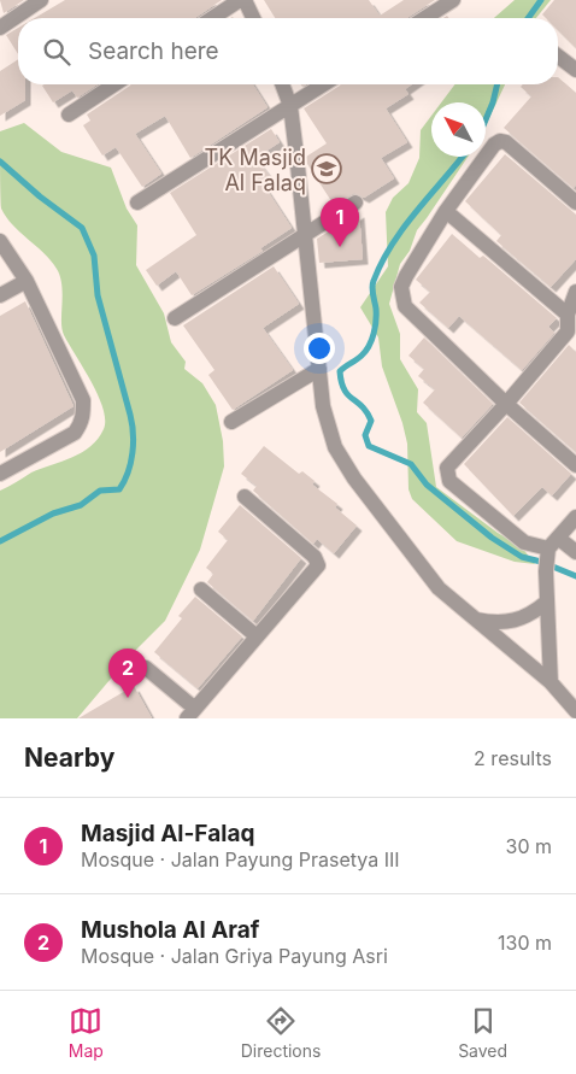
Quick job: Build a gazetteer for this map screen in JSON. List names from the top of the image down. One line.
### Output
{"places":{"school or university":["TK Masjid Al Falaq"]},"north":"top left","page":{"search":"Search here","pins":["1","2"],"heading":["Nearby","2 results"],"list":[{"mark":"1","name":"Masjid Al-Falaq","note":"Mosque · Jalan Payung Prasetya III","value":"30 m"},{"mark":"2","name":"Mushola Al Araf","note":"Mosque · Jalan Griya Payung Asri","value":"130 m"}],"nav":["Map","Directions","Saved"]}}
